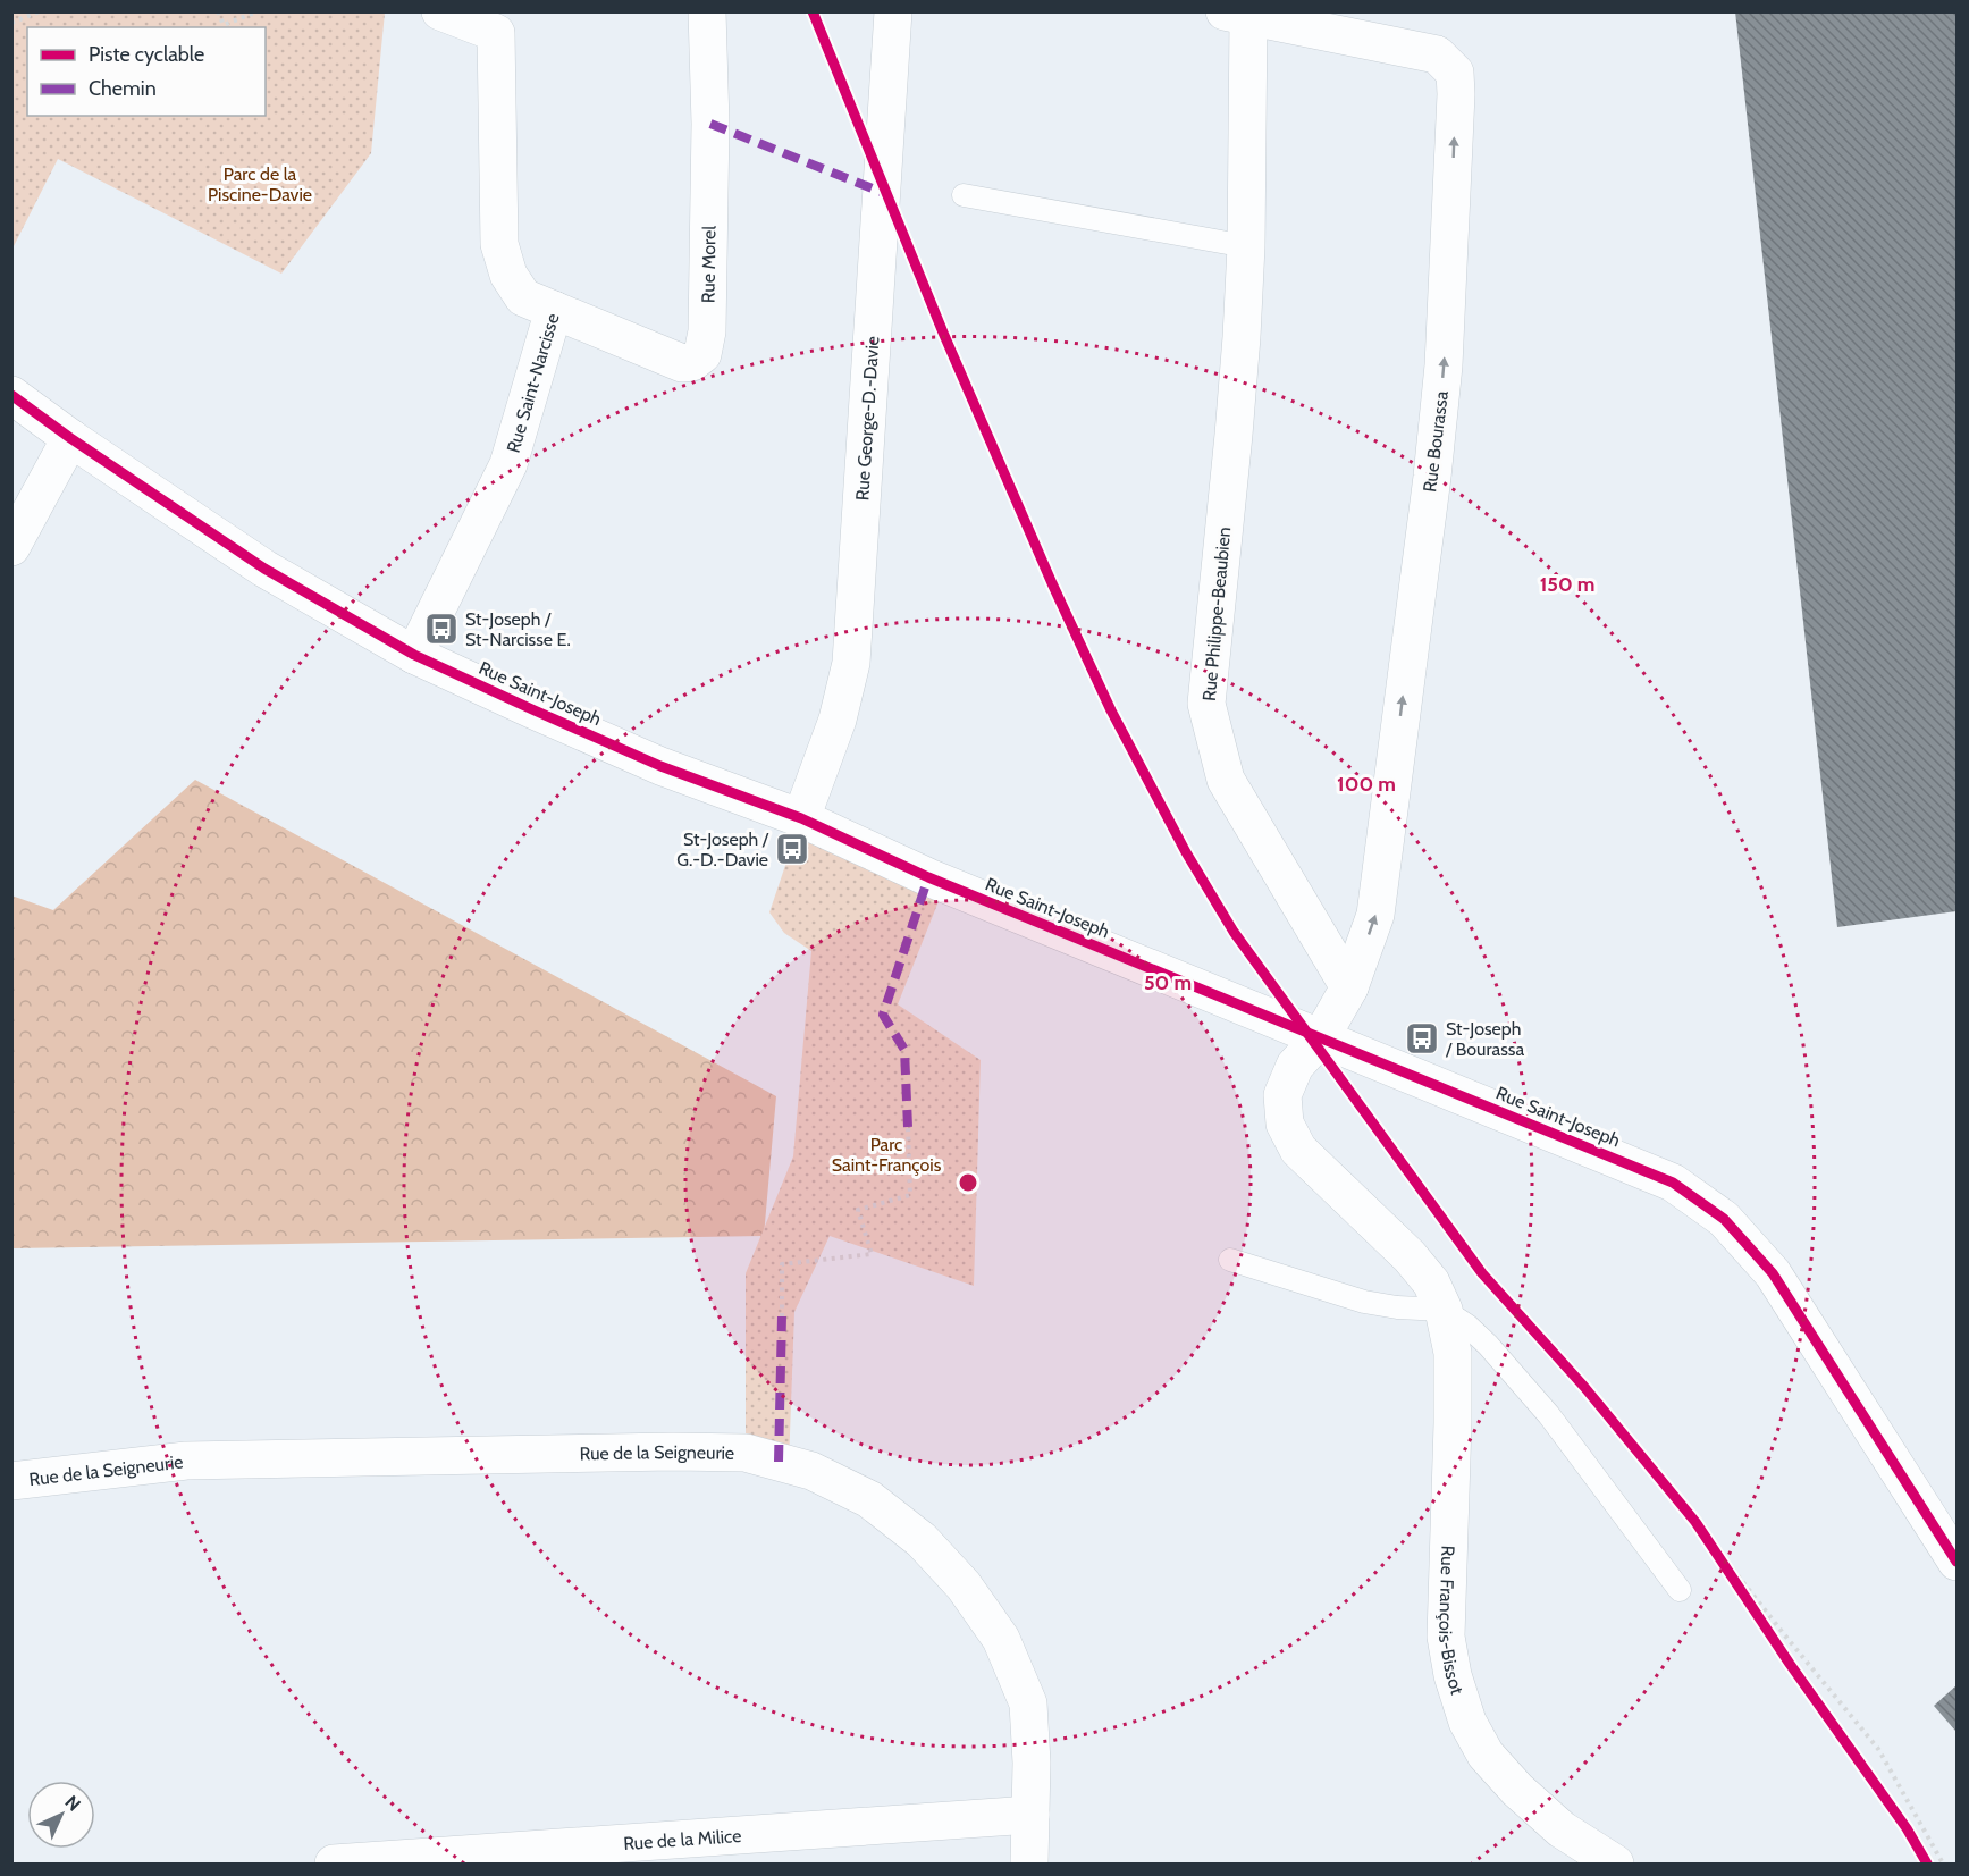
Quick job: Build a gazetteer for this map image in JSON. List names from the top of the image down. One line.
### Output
{"streets":{"street":["Rue Morel","Rue Saint-Narcisse","Rue George-D.-Davie","Rue Bourassa","Rue Philippe-Beaubien","Rue Saint-Joseph","Rue de la Seigneurie","Rue François-Bissot","Rue de la Milice"]},"crossings":[["Rue Morel","Rue Saint-Narcisse"],["Rue Saint-Narcisse","Rue Saint-Joseph"],["Rue George-D.-Davie","Rue Saint-Joseph"],["Rue Bourassa","Rue Philippe-Beaubien"],["Rue Bourassa","Rue Saint-Joseph"],["Rue Bourassa","Rue François-Bissot"],["Rue Saint-Joseph","Rue François-Bissot"],["Rue de la Seigneurie","Rue de la Milice"]],"one_way":["Rue Bourassa"],"parks":["Parc de la Piscine-Davie","Parc Saint-François"],"places":{"bus stop":["St-Joseph / St-Narcisse E.","St-Joseph / G.-D.-Davie","St-Joseph / Bourassa"]},"legend":["Piste cyclable","Chemin"],"north":"top right","rings":["150 m","100 m","50 m"]}
